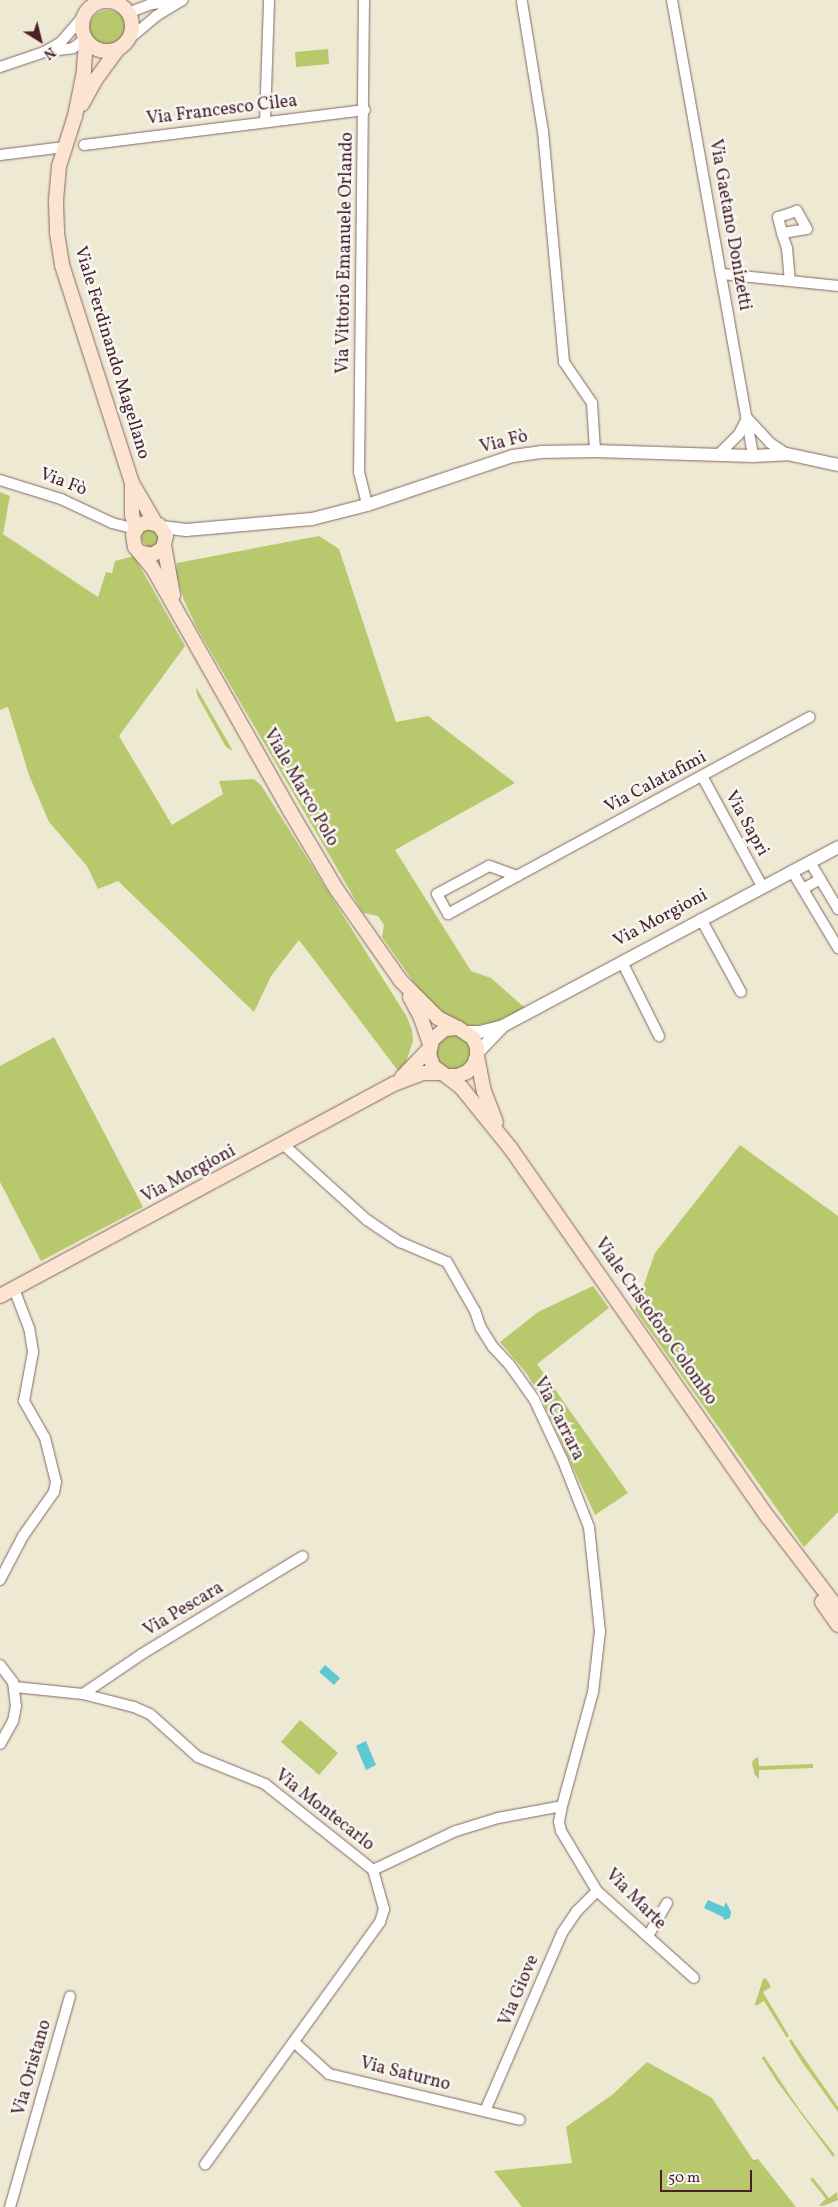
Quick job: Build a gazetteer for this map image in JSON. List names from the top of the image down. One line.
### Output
{"streets":{"main road":["Viale Ferdinando Magellano","Viale Marco Polo","Via Morgioni","Viale Cristoforo Colombo"],"street":["Via Francesco Cilea","Via Gaetano Donizetti","Via Vittorio Emanuele Orlando","Via Fò","Via Calatafimi","Via Sapri","Via Carrara","Via Pescara","Via Montecarlo","Via Marte","Via Giove","Via Oristano","Via Saturno"]},"crossings":[["Via Francesco Cilea","Via Vittorio Emanuele Orlando"],["Via Gaetano Donizetti","Via Fò"],["Via Vittorio Emanuele Orlando","Via Fò"],["Via Fò","Viale Marco Polo"],["Via Calatafimi","Via Sapri"],["Via Sapri","Via Morgioni"],["Via Morgioni","Via Carrara"],["Via Carrara","Via Marte"],["Via Pescara","Via Montecarlo"],["Via Montecarlo","Via Saturno"],["Via Marte","Via Giove"],["Via Giove","Via Saturno"]],"scale_bar":"50 m","north":"bottom right"}
